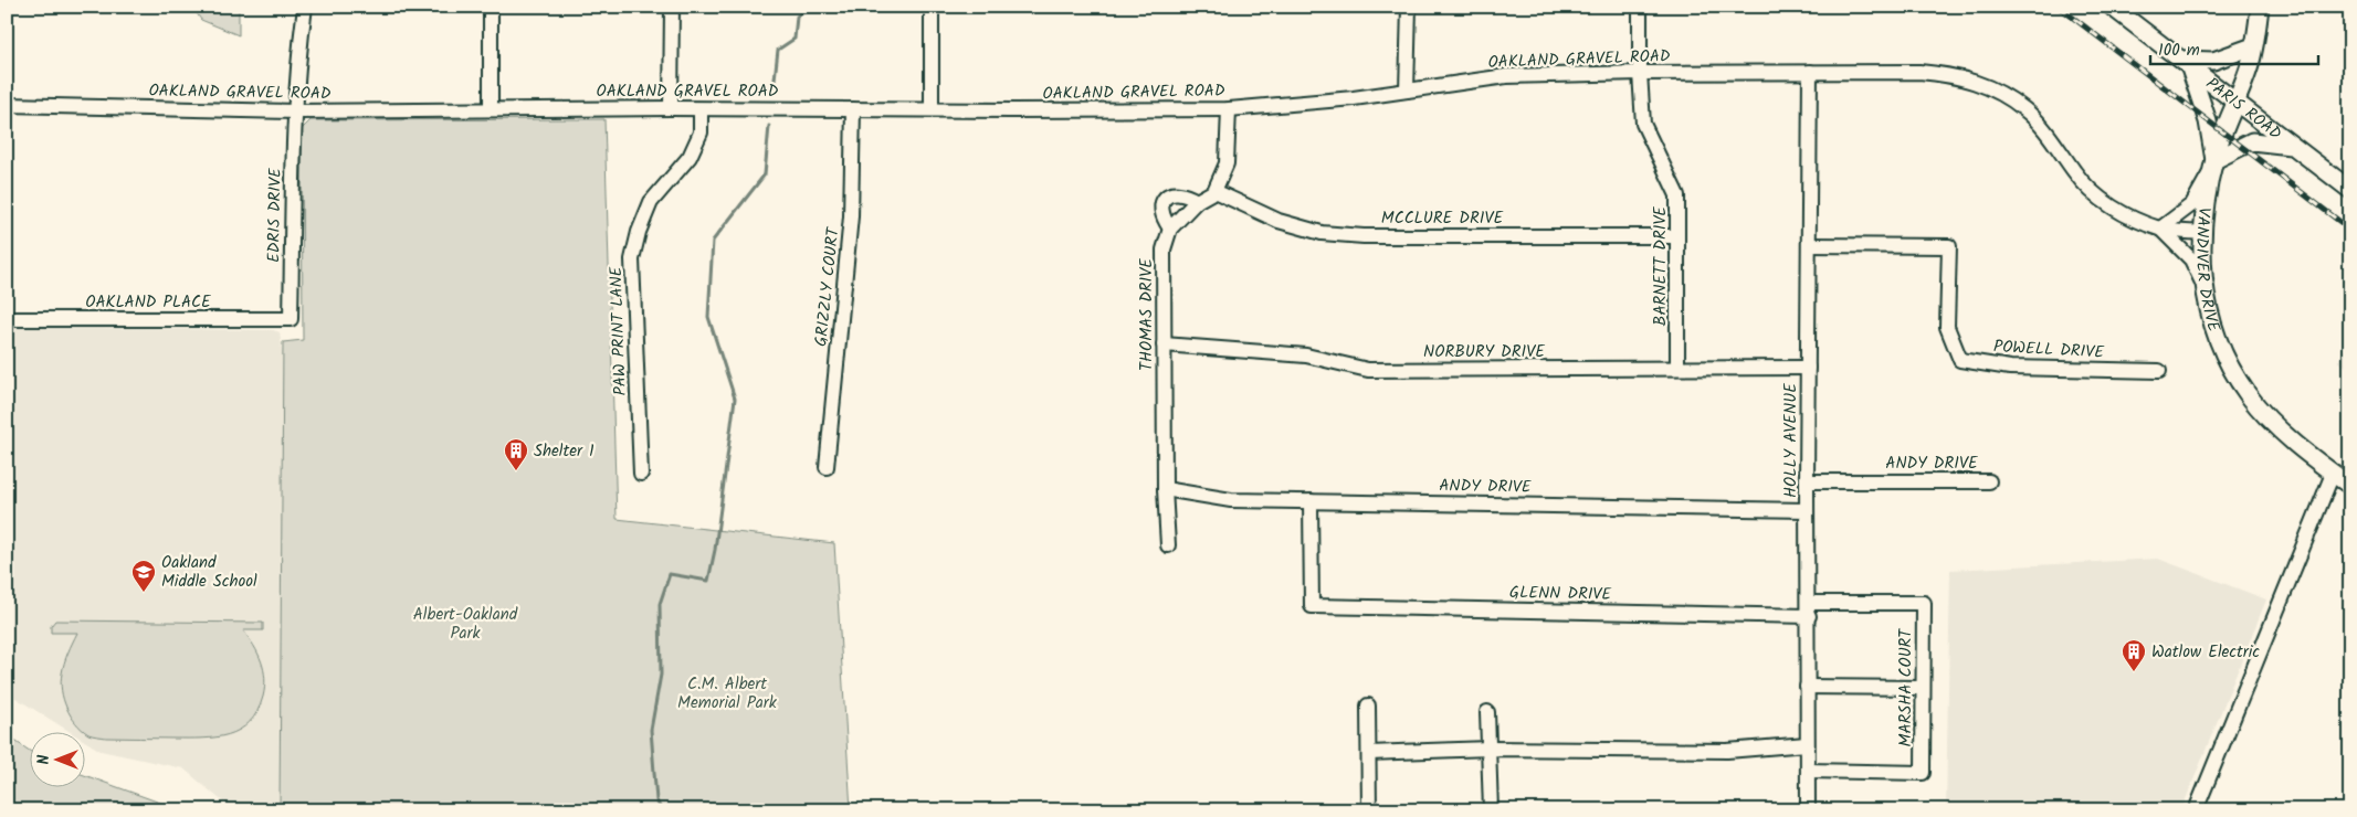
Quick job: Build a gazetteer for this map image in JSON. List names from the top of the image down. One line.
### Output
{"streets":{"main road":["PARIS ROAD","VANDIVER DRIVE"],"street":["OAKLAND GRAVEL ROAD","EDRIS DRIVE","MCCLURE DRIVE","BARNETT DRIVE","GRIZZLY COURT","OAKLAND PLACE","THOMAS DRIVE","PAW PRINT LANE","POWELL DRIVE","NORBURY DRIVE","HOLLY AVENUE","ANDY DRIVE","GLENN DRIVE","MARSHA COURT"]},"crossings":[["OAKLAND GRAVEL ROAD","EDRIS DRIVE"],["OAKLAND GRAVEL ROAD","BARNETT DRIVE"],["OAKLAND GRAVEL ROAD","VANDIVER DRIVE"],["OAKLAND GRAVEL ROAD","GRIZZLY COURT"],["OAKLAND GRAVEL ROAD","PAW PRINT LANE"],["OAKLAND GRAVEL ROAD","HOLLY AVENUE"],["PARIS ROAD","VANDIVER DRIVE"],["EDRIS DRIVE","OAKLAND PLACE"],["MCCLURE DRIVE","BARNETT DRIVE"],["MCCLURE DRIVE","THOMAS DRIVE"],["BARNETT DRIVE","NORBURY DRIVE"],["THOMAS DRIVE","NORBURY DRIVE"],["THOMAS DRIVE","ANDY DRIVE"],["POWELL DRIVE","HOLLY AVENUE"],["NORBURY DRIVE","HOLLY AVENUE"],["HOLLY AVENUE","ANDY DRIVE"],["HOLLY AVENUE","GLENN DRIVE"],["HOLLY AVENUE","MARSHA COURT"],["ANDY DRIVE","GLENN DRIVE"],["GLENN DRIVE","MARSHA COURT"]],"parks":["Albert-Oakland Park","C.M. Albert Memorial Park"],"places":{"building":["Shelter 1","Watlow Electric"],"school or university":["Oakland Middle School"]},"scale_bar":"100 m","north":"left"}
